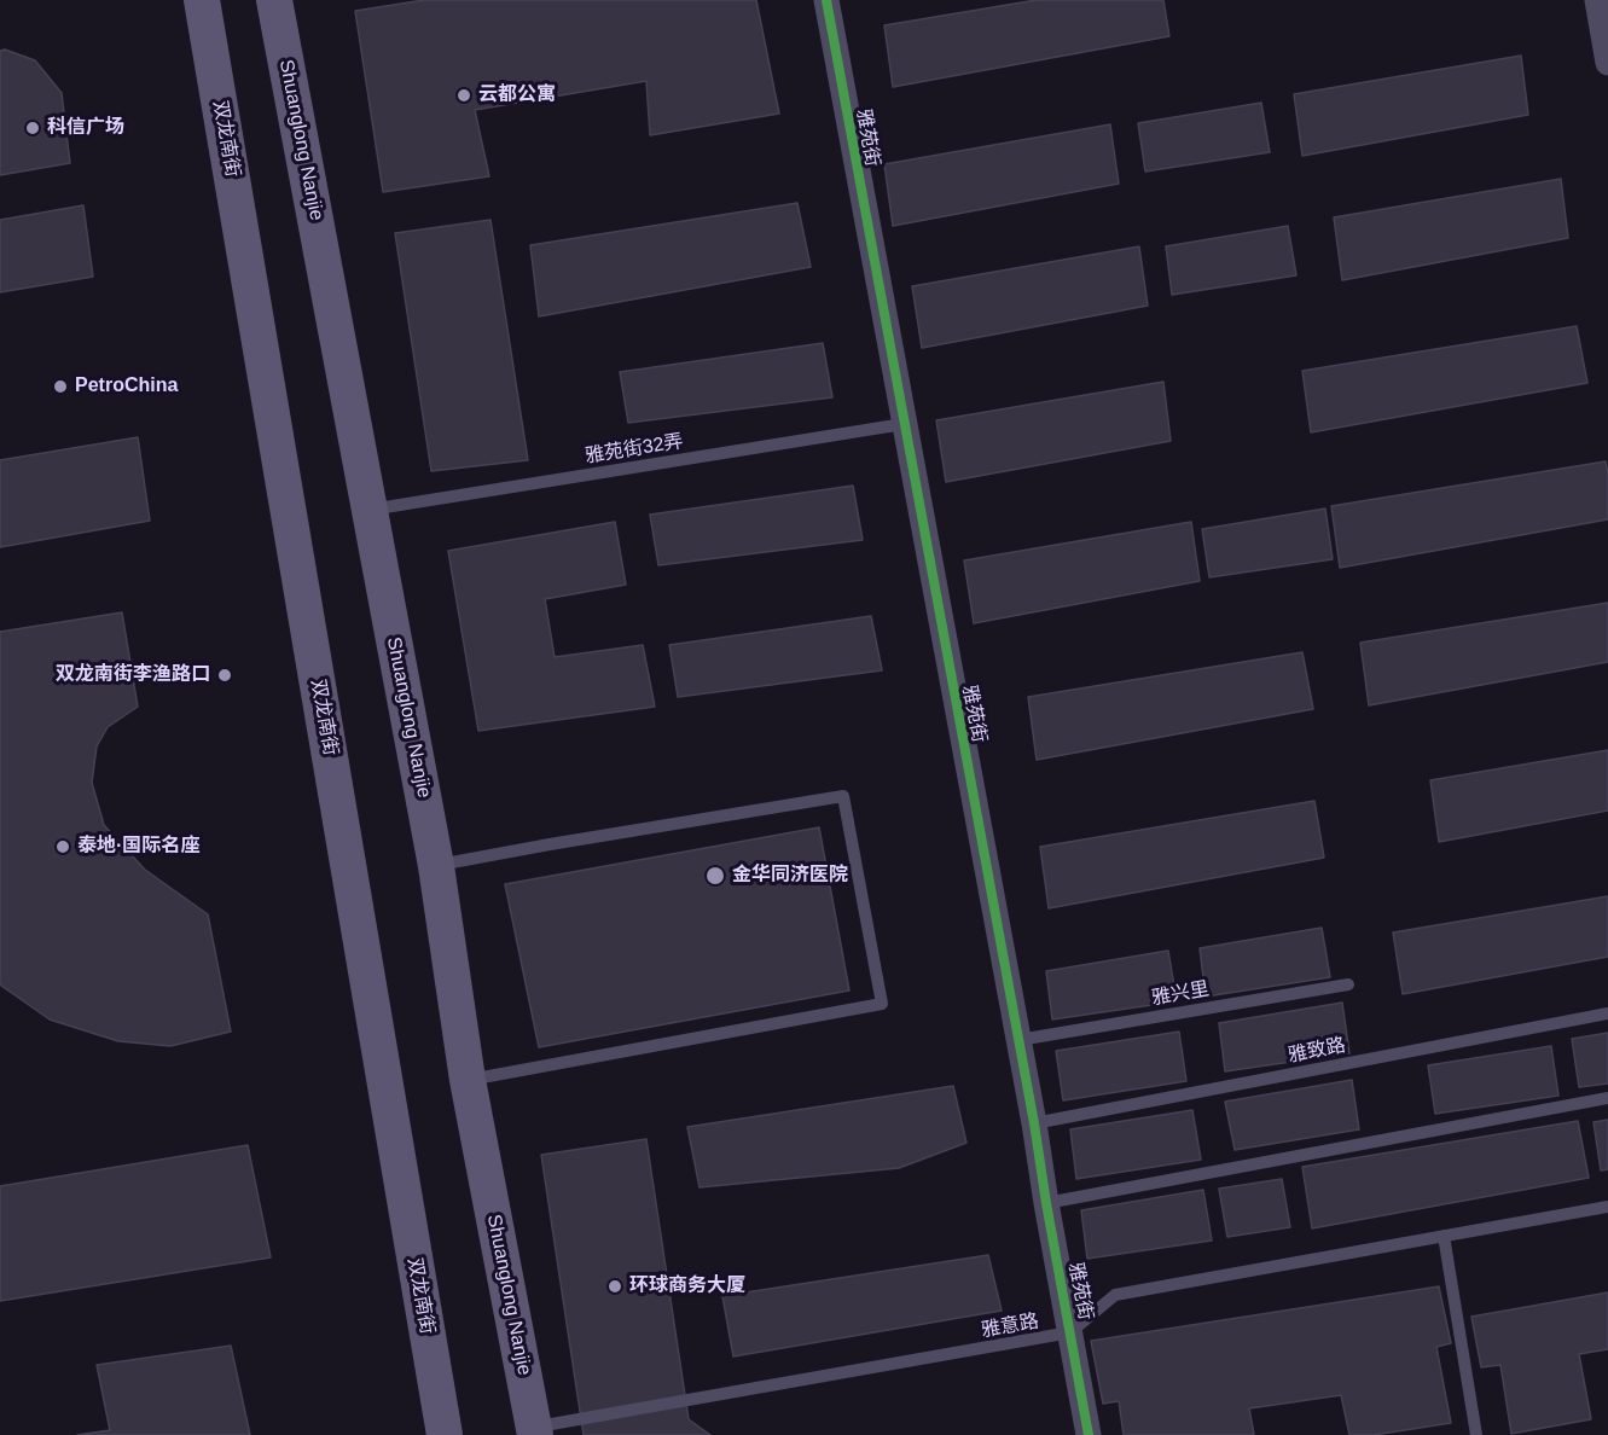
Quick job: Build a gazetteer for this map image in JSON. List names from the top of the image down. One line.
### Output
{"streets":{"main road":["双龙南街","Shuanglong Nanjie"],"street":["雅苑街"],"lane":["雅苑街32弄","雅兴里","雅致路","雅意路"]},"crossings":[["雅苑街","雅苑街32弄"],["雅苑街","雅兴里"],["雅苑街","雅致路"],["雅苑街","雅意路"],["Shuanglong Nanjie","雅苑街32弄"],["Shuanglong Nanjie","雅意路"]],"places":["云都公寓","科信广场","PetroChina","双龙南街李渔路口","泰地·国际名座","金华同济医院","环球商务大厦"]}
